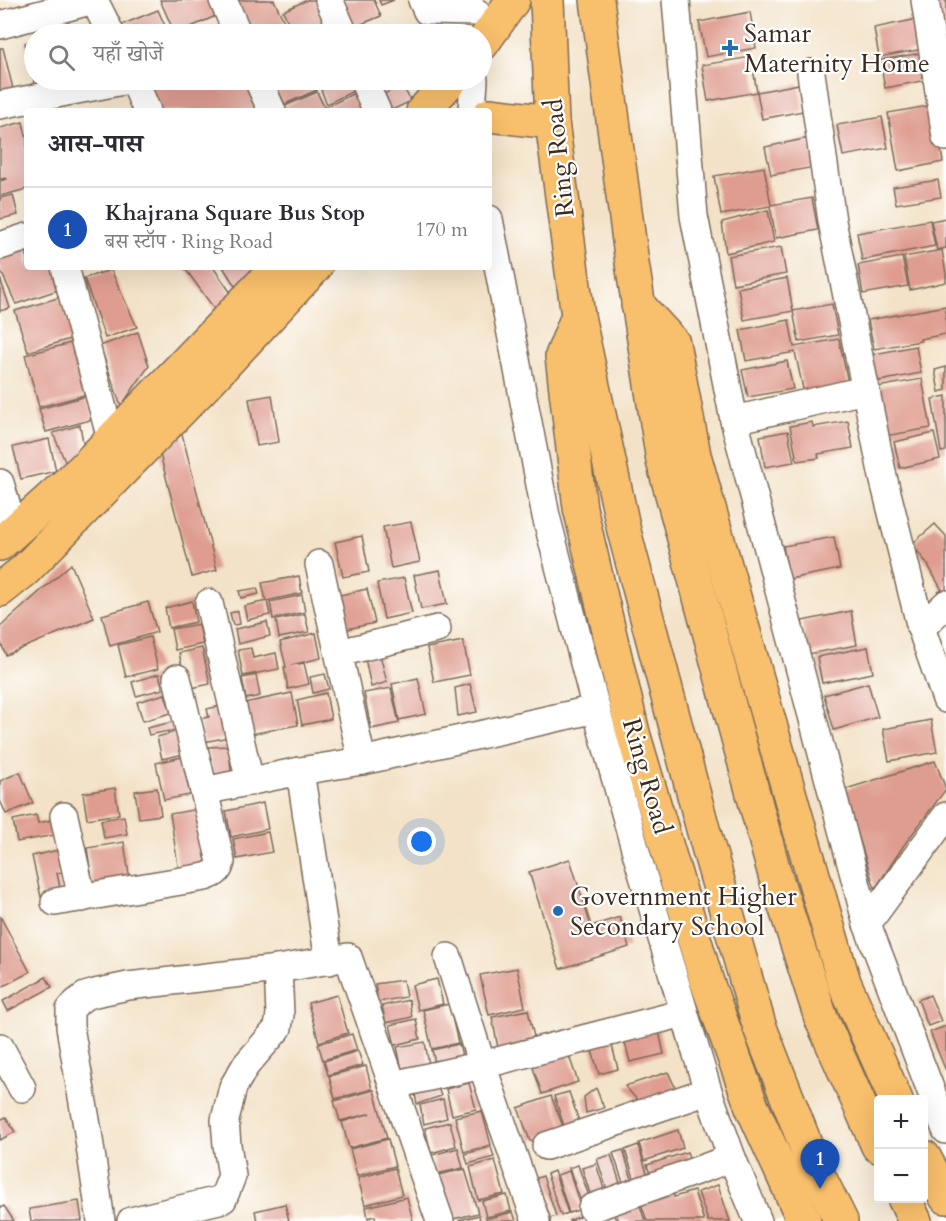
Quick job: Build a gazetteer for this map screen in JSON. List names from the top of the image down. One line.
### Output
{"streets":{"main road":["Ring Road"]},"places":{"health":["Samar Maternity Home"],"other":["Government Higher Secondary School"]},"page":{"search":"यहाँ खोजें","heading":"आस-पास","list":[{"mark":"1","name":"Khajrana Square Bus Stop","note":"बस स्टॉप · Ring Road","value":"170 m"}],"map_buttons":["+","−"],"pins":"1"}}
